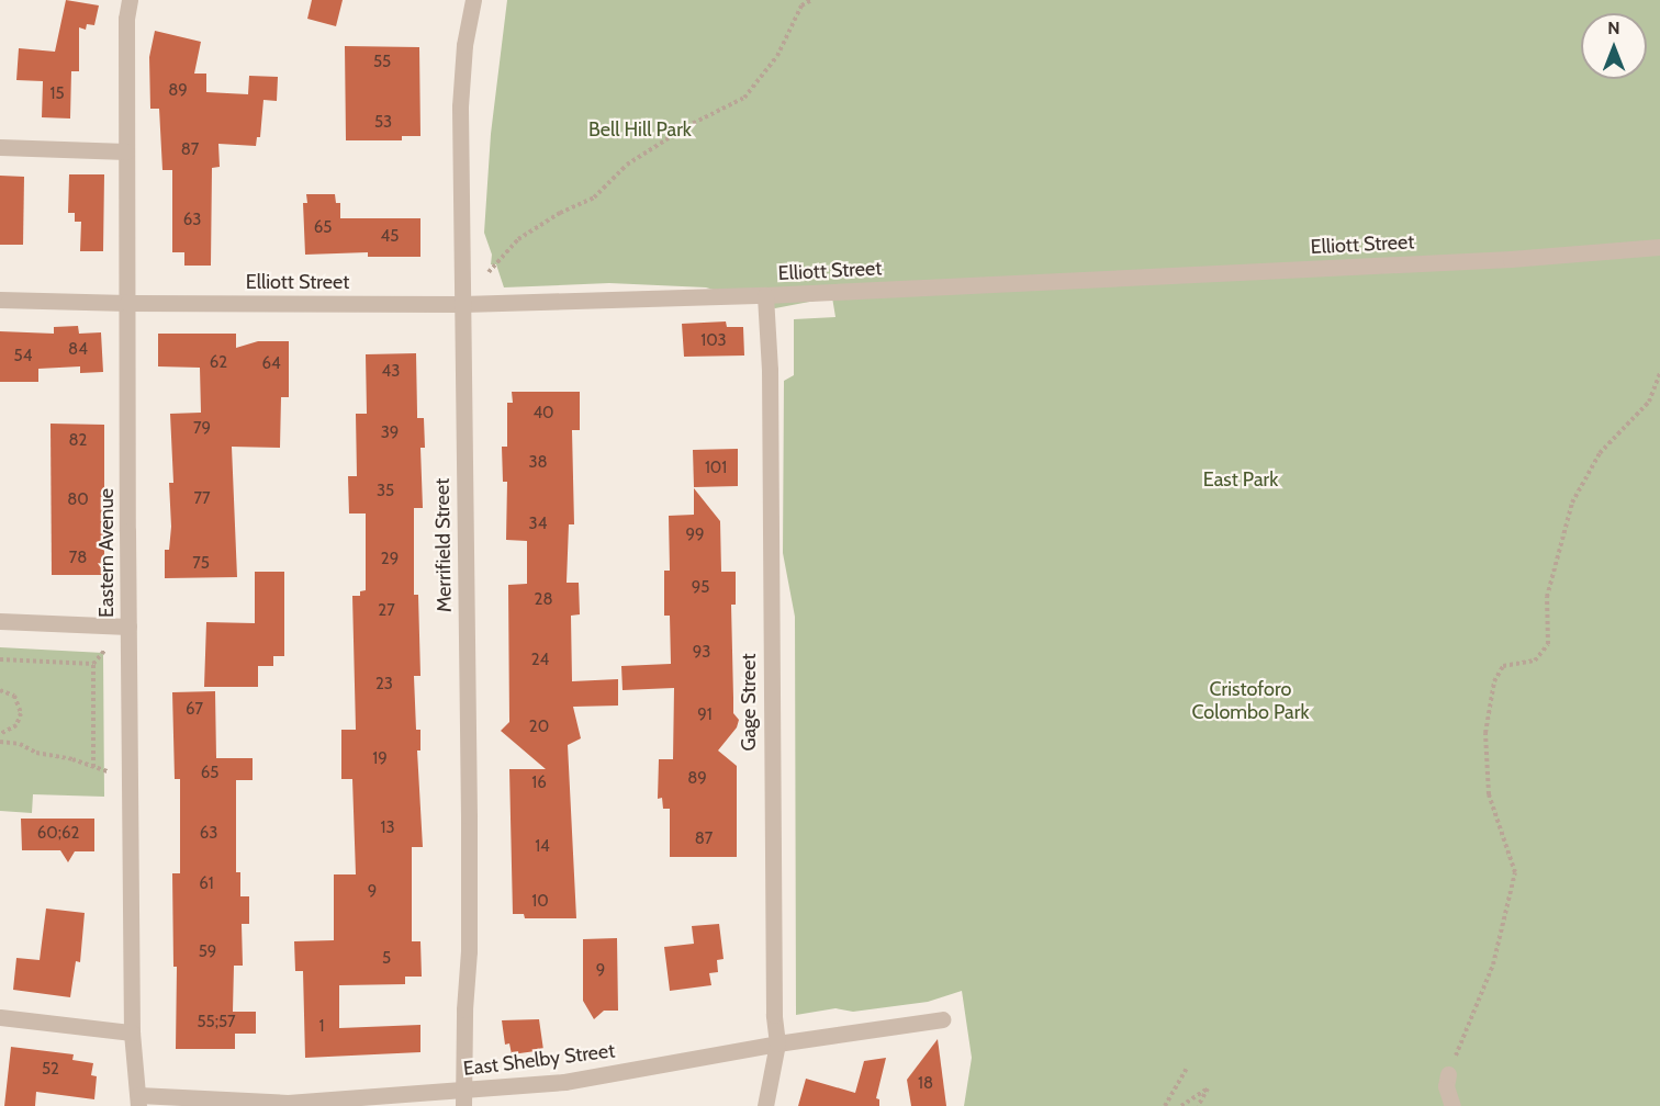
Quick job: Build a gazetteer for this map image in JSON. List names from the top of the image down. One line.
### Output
{"streets":{"street":["Elliott Street","Merrifield Street","Eastern Avenue","Gage Street","East Shelby Street"]},"crossings":[["Elliott Street","Merrifield Street"],["Elliott Street","Eastern Avenue"],["Elliott Street","Gage Street"],["Merrifield Street","East Shelby Street"],["Eastern Avenue","East Shelby Street"],["Gage Street","East Shelby Street"]],"parks":["Bell Hill Park","East Park","Cristoforo Colombo Park"],"house_numbers":["55","89","15","53","87","63","65","45","103","84","54","62","64","43","40","79","39","82","38","101","35","77","80","34","99","78","29","75","95","28","27","93","24","23","67","91","20","19","65","89","16","13","60;62","63","87","14","61","9","10","59","5","9","55;57","1","52","18"],"north":"top"}
